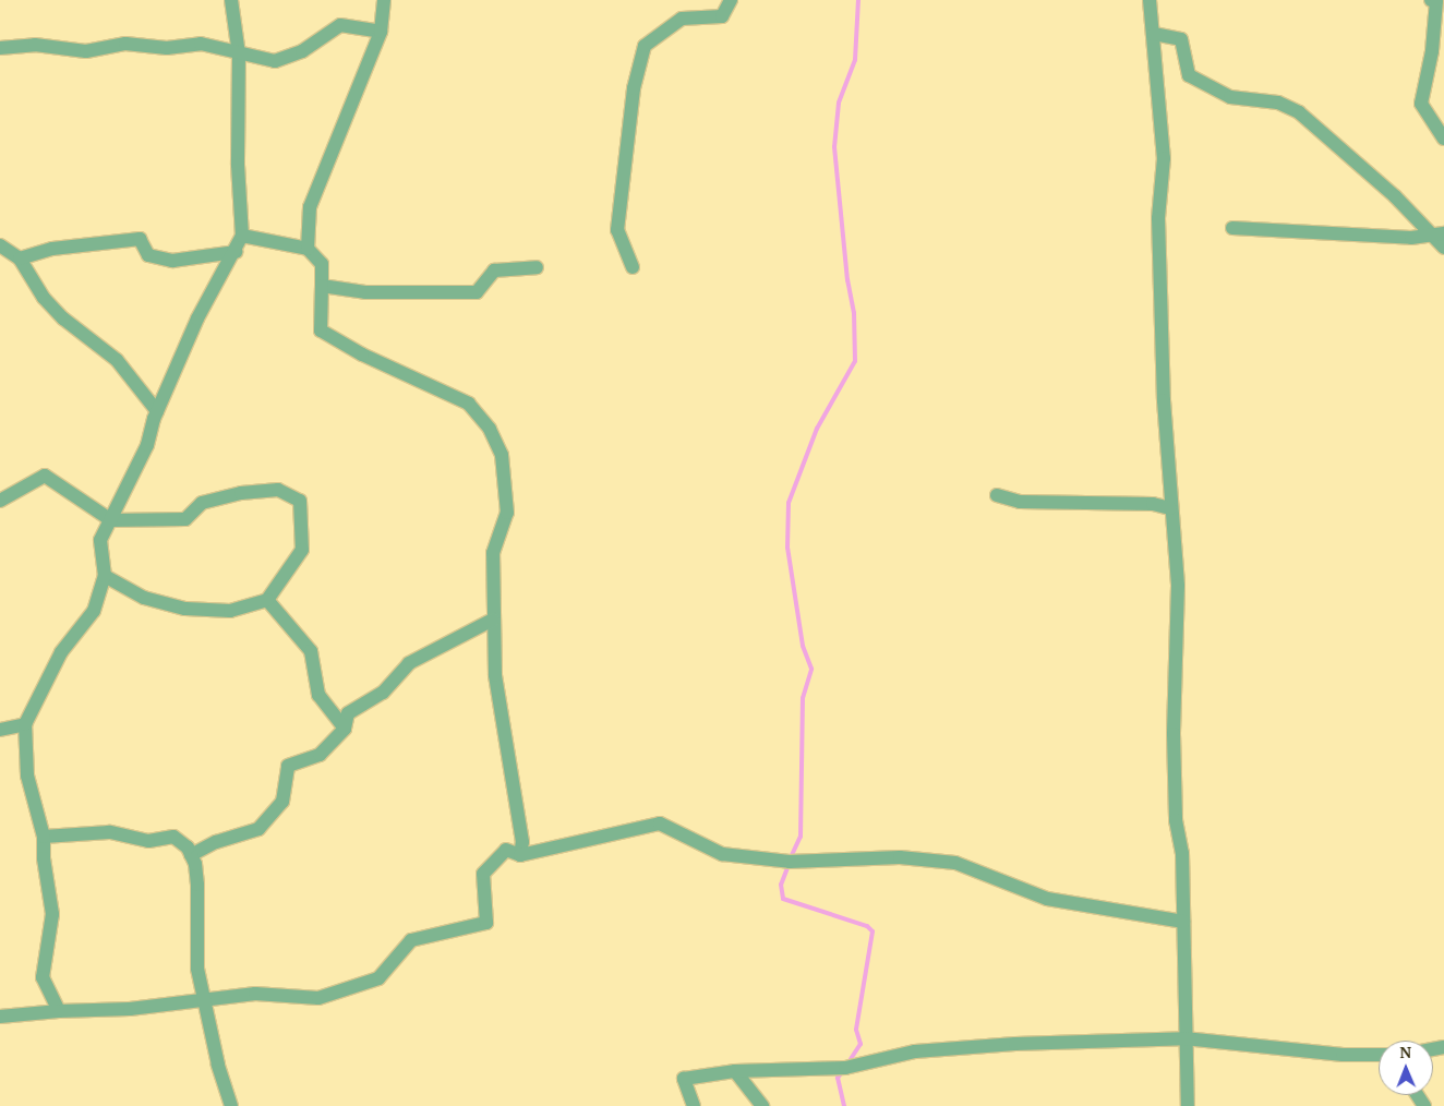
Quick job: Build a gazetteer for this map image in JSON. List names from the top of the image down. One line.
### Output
{"north":"top"}
